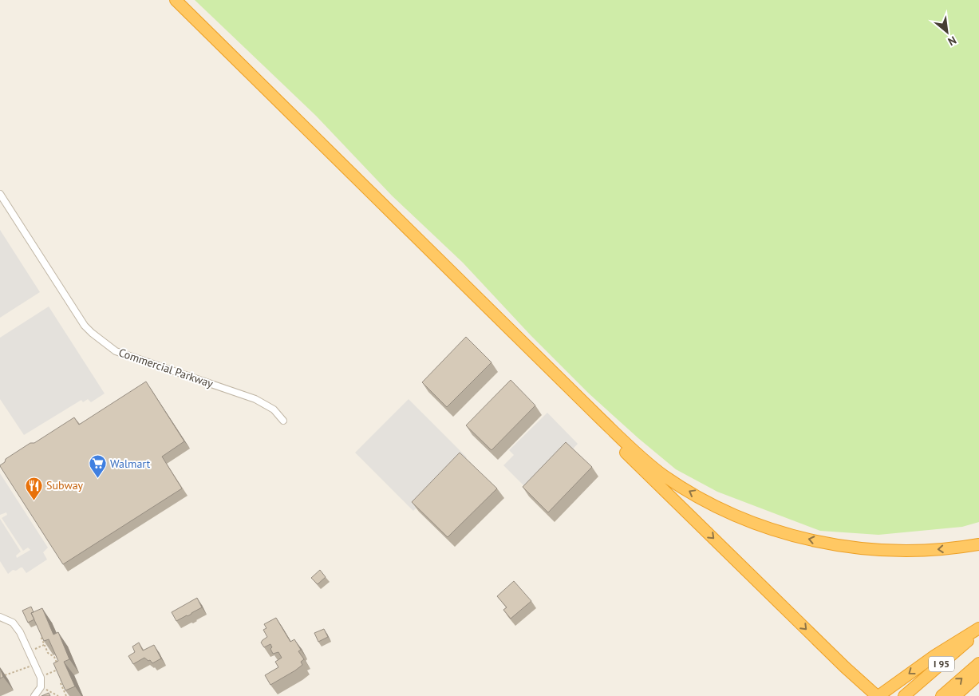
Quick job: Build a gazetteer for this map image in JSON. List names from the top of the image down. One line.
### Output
{"streets":{"highway":["I 95"],"street":["Commercial Parkway"]},"places":{"supermarket":["Walmart"],"restaurant":["Subway"]},"north":"bottom right"}
